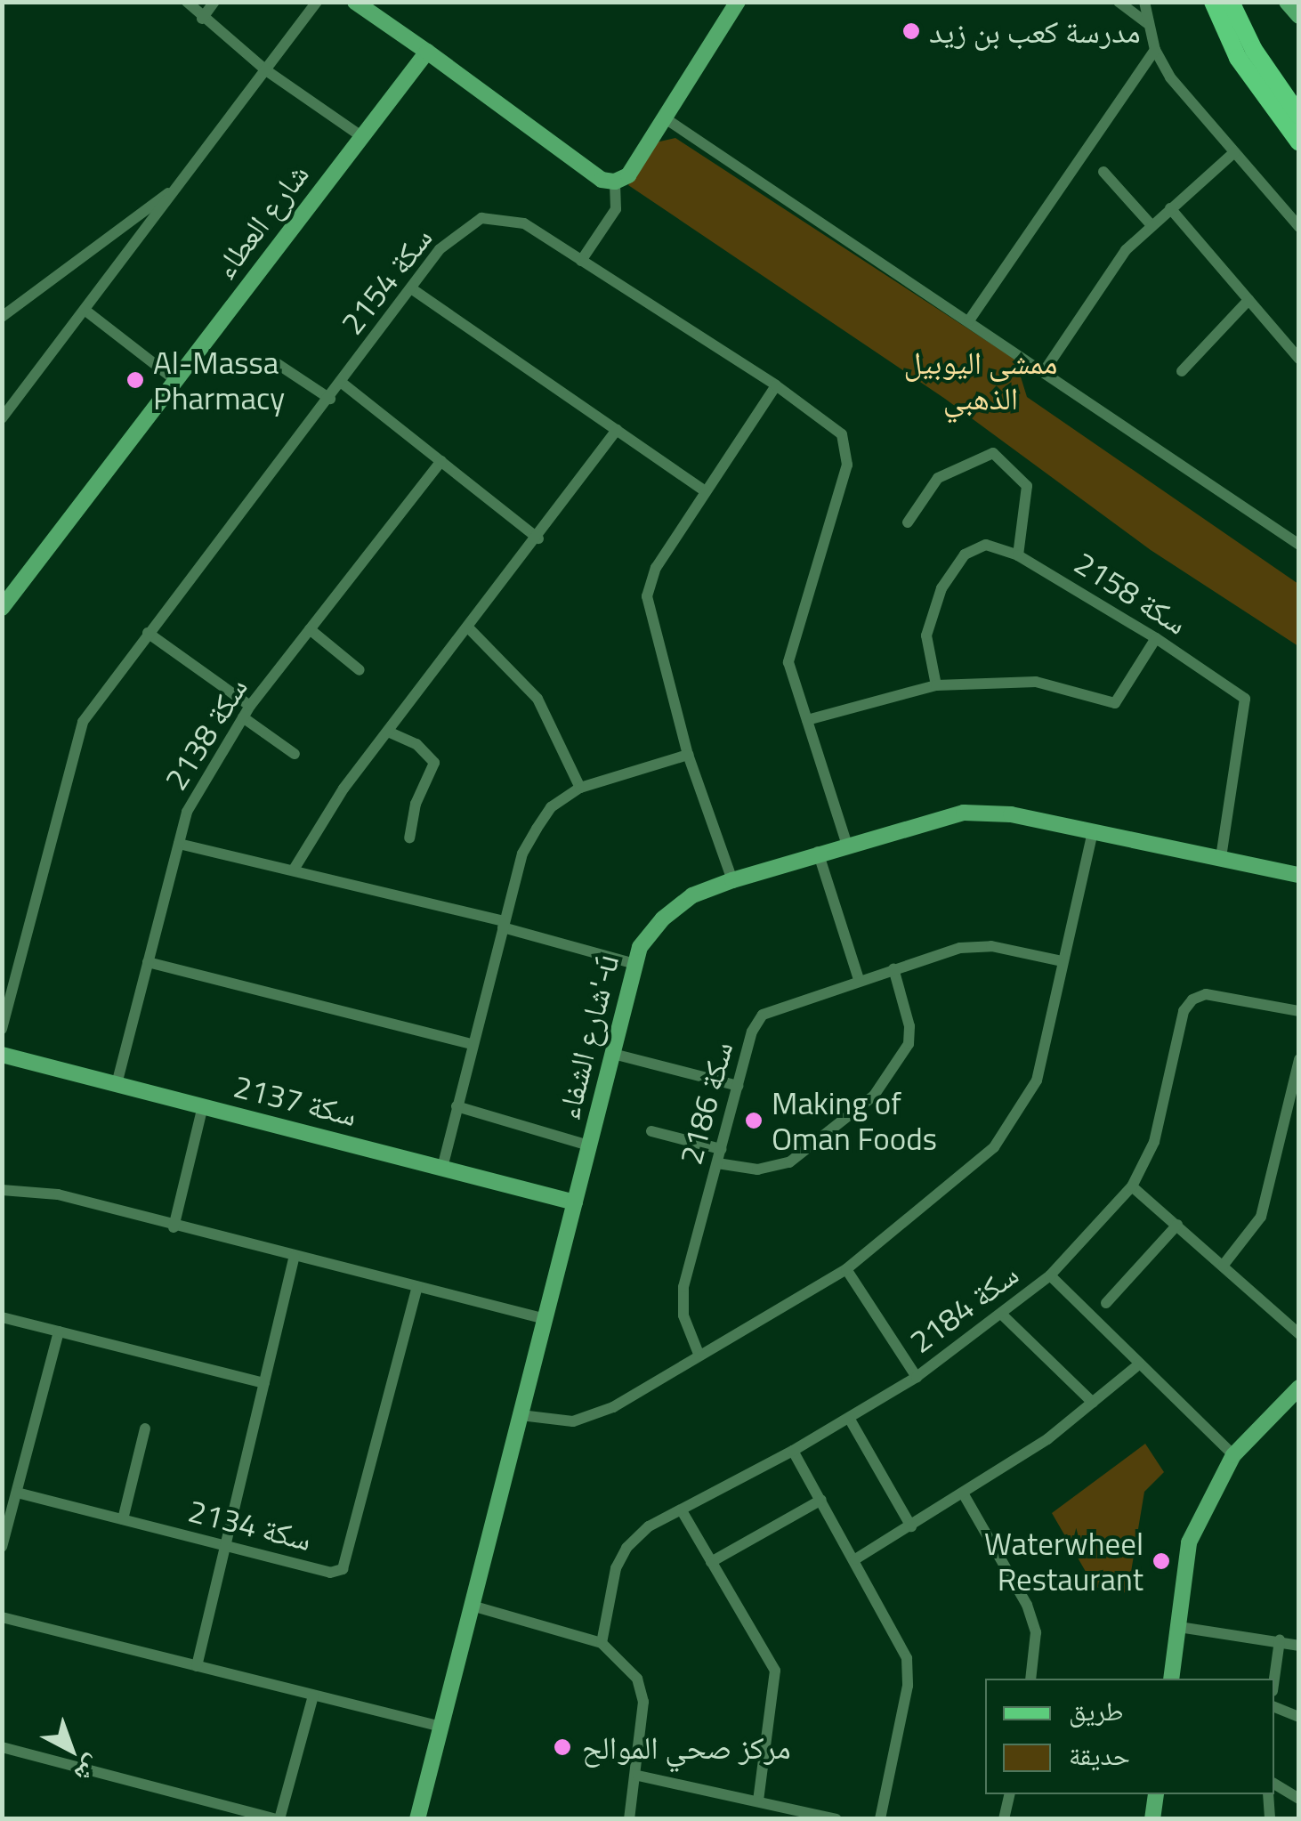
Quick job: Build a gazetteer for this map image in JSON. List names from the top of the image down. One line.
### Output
{"streets":{"street":["شارع العطاء","سكة 2154","سكة 2158","سكة 2138","شارع الشفاء'-ú","سكة 2137","سكة 2186","سكة 2184","سكة 2134"]},"crossings":[["سكة 2154","شارع الشفاء'-ú"],["سكة 2158","شارع الشفاء'-ú"],["سكة 2138","سكة 2137"],["شارع الشفاء'-ú","سكة 2137"]],"parks":["ممشى اليوبيل الذهبي"],"places":["مدرسة كعب بن زيد","Al-Massa Pharmacy","Making of Oman Foods","Waterwheel Restaurant","مركز صحي الموالح"],"legend":["طريق","حديقة"],"north":"bottom right"}
